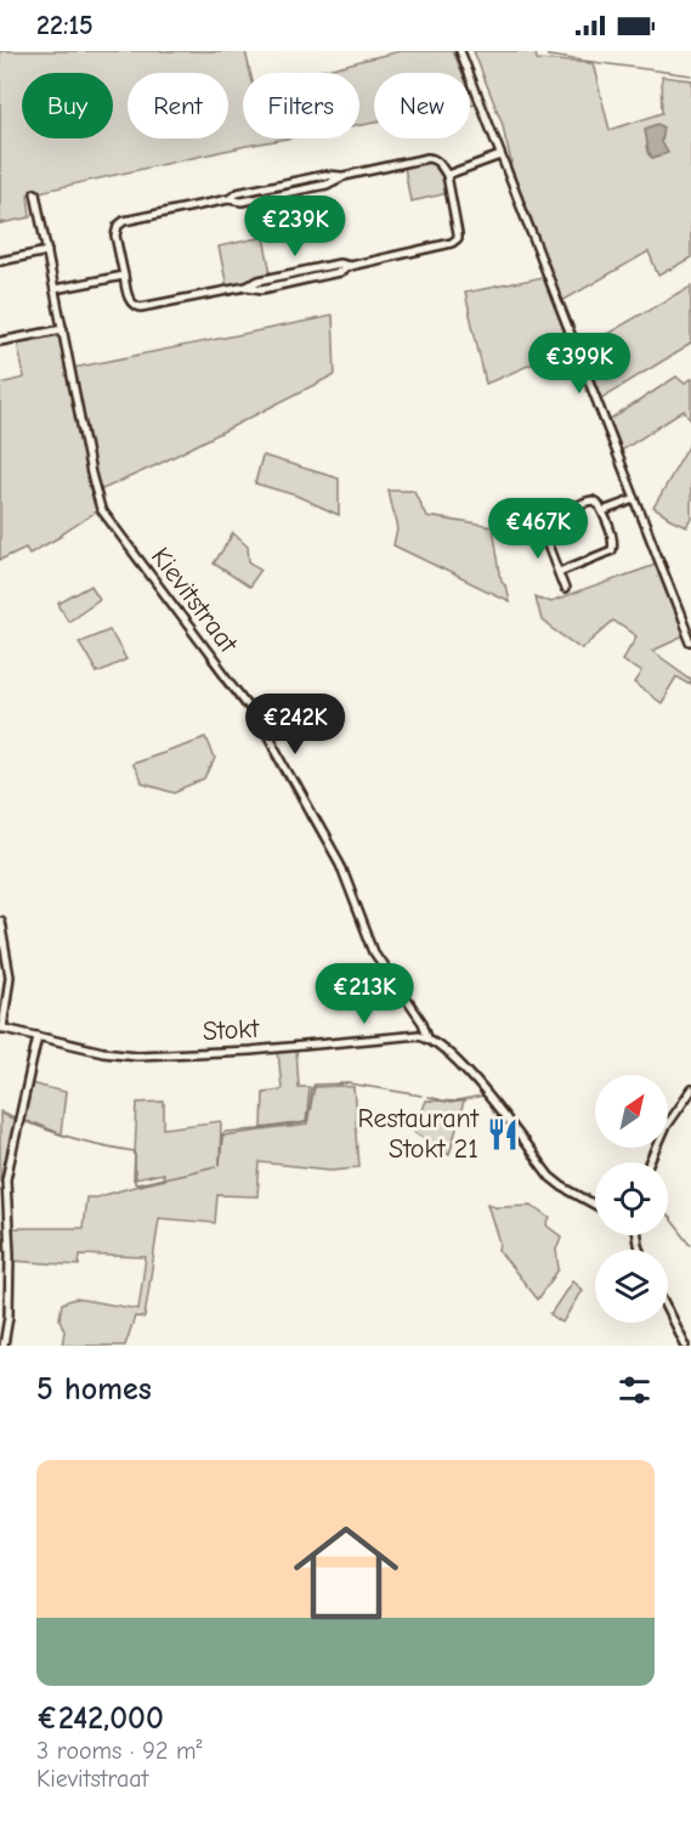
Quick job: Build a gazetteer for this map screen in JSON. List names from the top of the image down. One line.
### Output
{"streets":{"street":["Kievitstraat","Stokt"]},"crossings":[["Kievitstraat","Stokt"]],"places":{"restaurant":["Restaurant Stokt 21"]},"north":"top right","page":{"status":"22:15","chip":["Buy","Rent","Filters","New"],"price":["€239K","€399K","€467K","€242K","€213K"],"heading":"5 homes","list":[{"name":"€242,000","note":"3 rooms · 92 m² · Kievitstraat"}]}}
